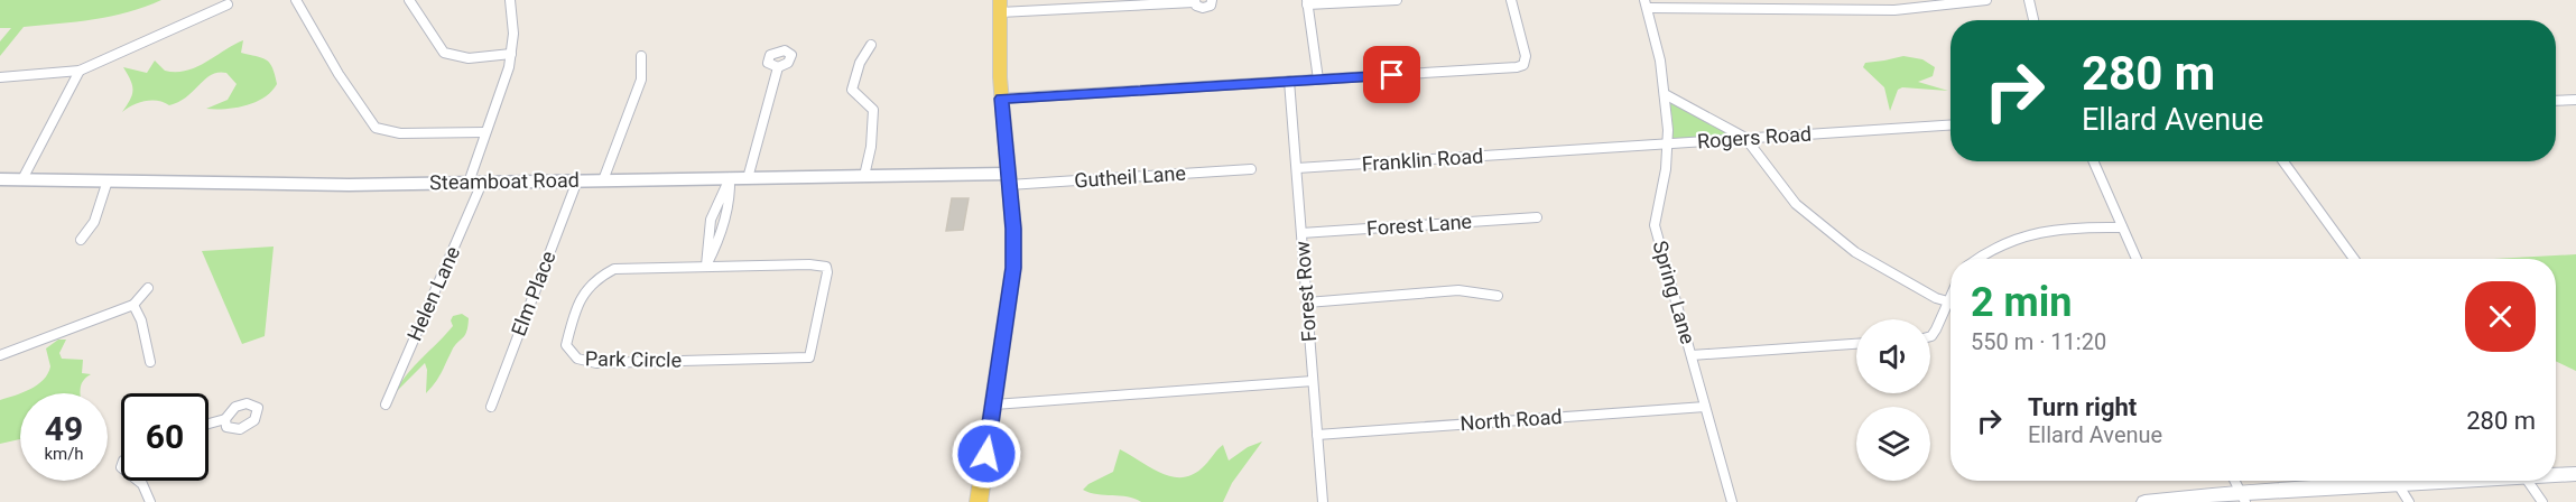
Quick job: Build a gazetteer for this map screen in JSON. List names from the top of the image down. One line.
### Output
{"streets":{"street":["Rogers Road","Franklin Road","Gutheil Lane","Steamboat Road","Forest Lane","Forest Row","Spring Lane","Helen Lane","Elm Place","Park Circle","North Road"]},"crossings":[["Rogers Road","Franklin Road"],["Rogers Road","Spring Lane"],["Franklin Road","Forest Row"],["Gutheil Lane","Steamboat Road"],["Steamboat Road","Helen Lane"],["Steamboat Road","Elm Place"],["Forest Lane","Forest Row"],["Forest Row","North Road"],["Spring Lane","North Road"]],"page":{"turn":["280 m","Ellard Avenue"],"heading":["2 min","550 m · 11:20"],"list":[{"name":"Turn right","note":"Ellard Avenue","value":"280 m"}],"speed":"49 km/h","limit":"60"}}
